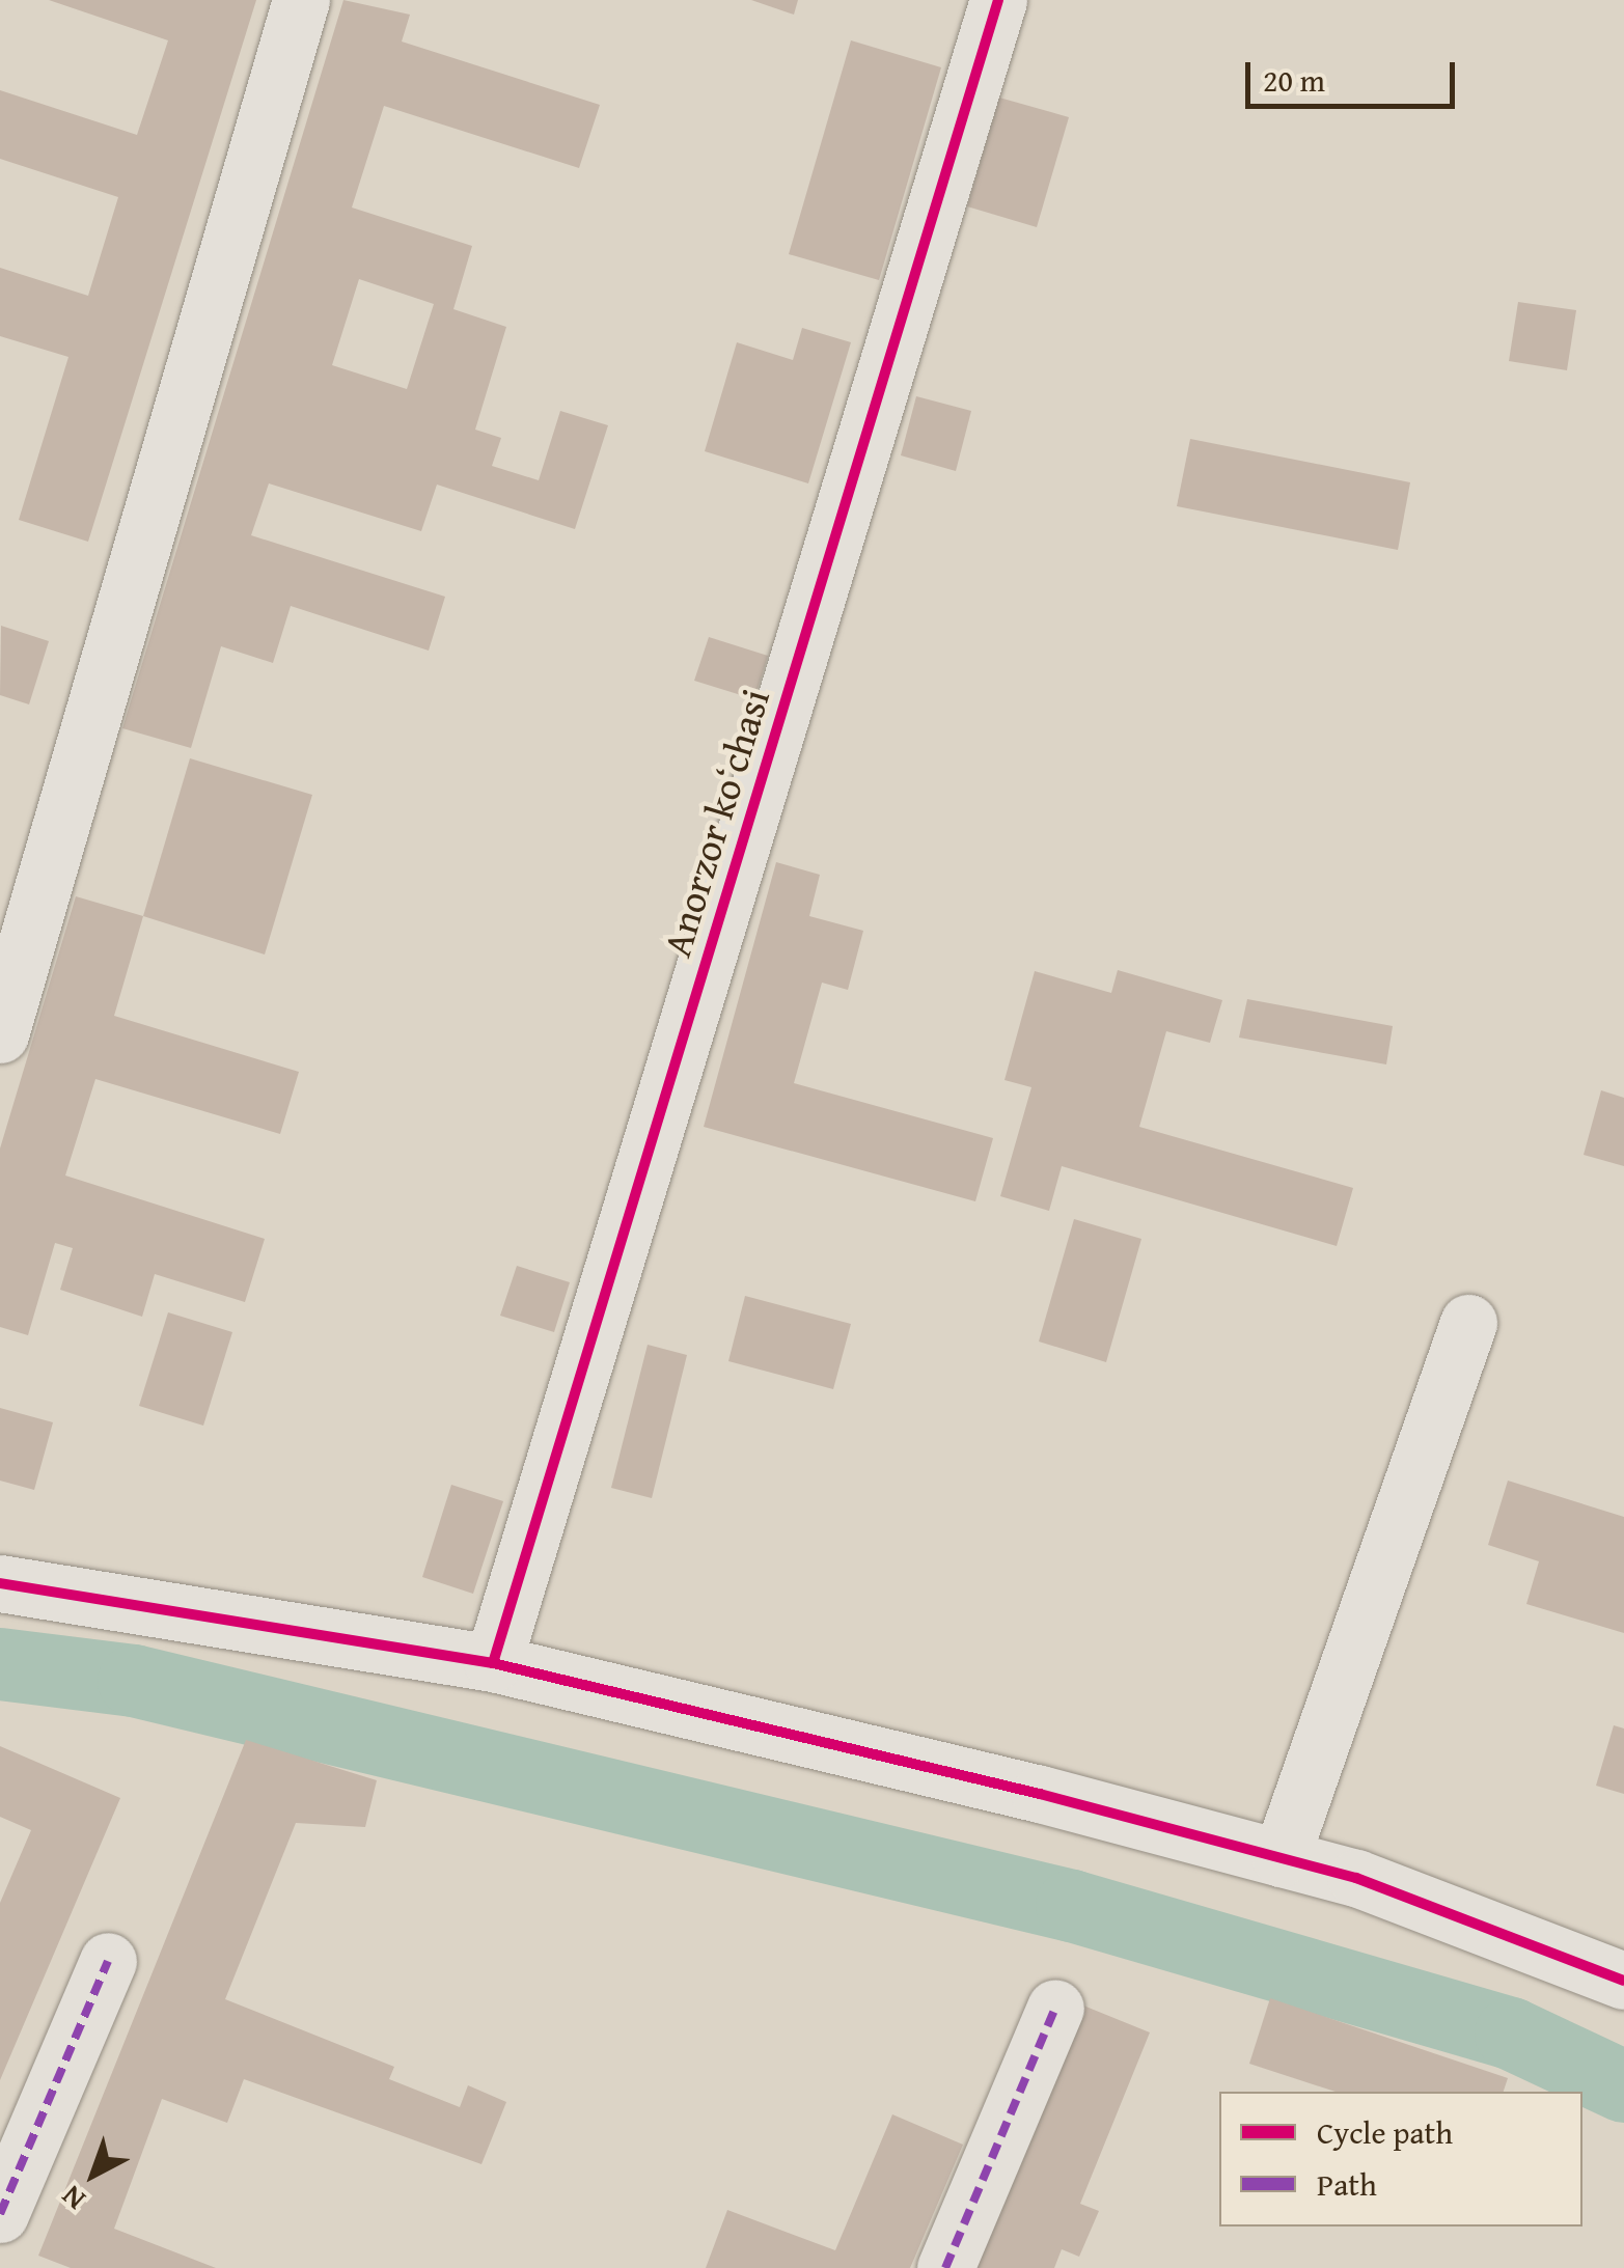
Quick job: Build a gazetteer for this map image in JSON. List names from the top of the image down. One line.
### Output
{"streets":{"street":["Anorzor koʻchasi"]},"legend":["Cycle path","Path"],"scale_bar":"20 m","north":"bottom left"}
